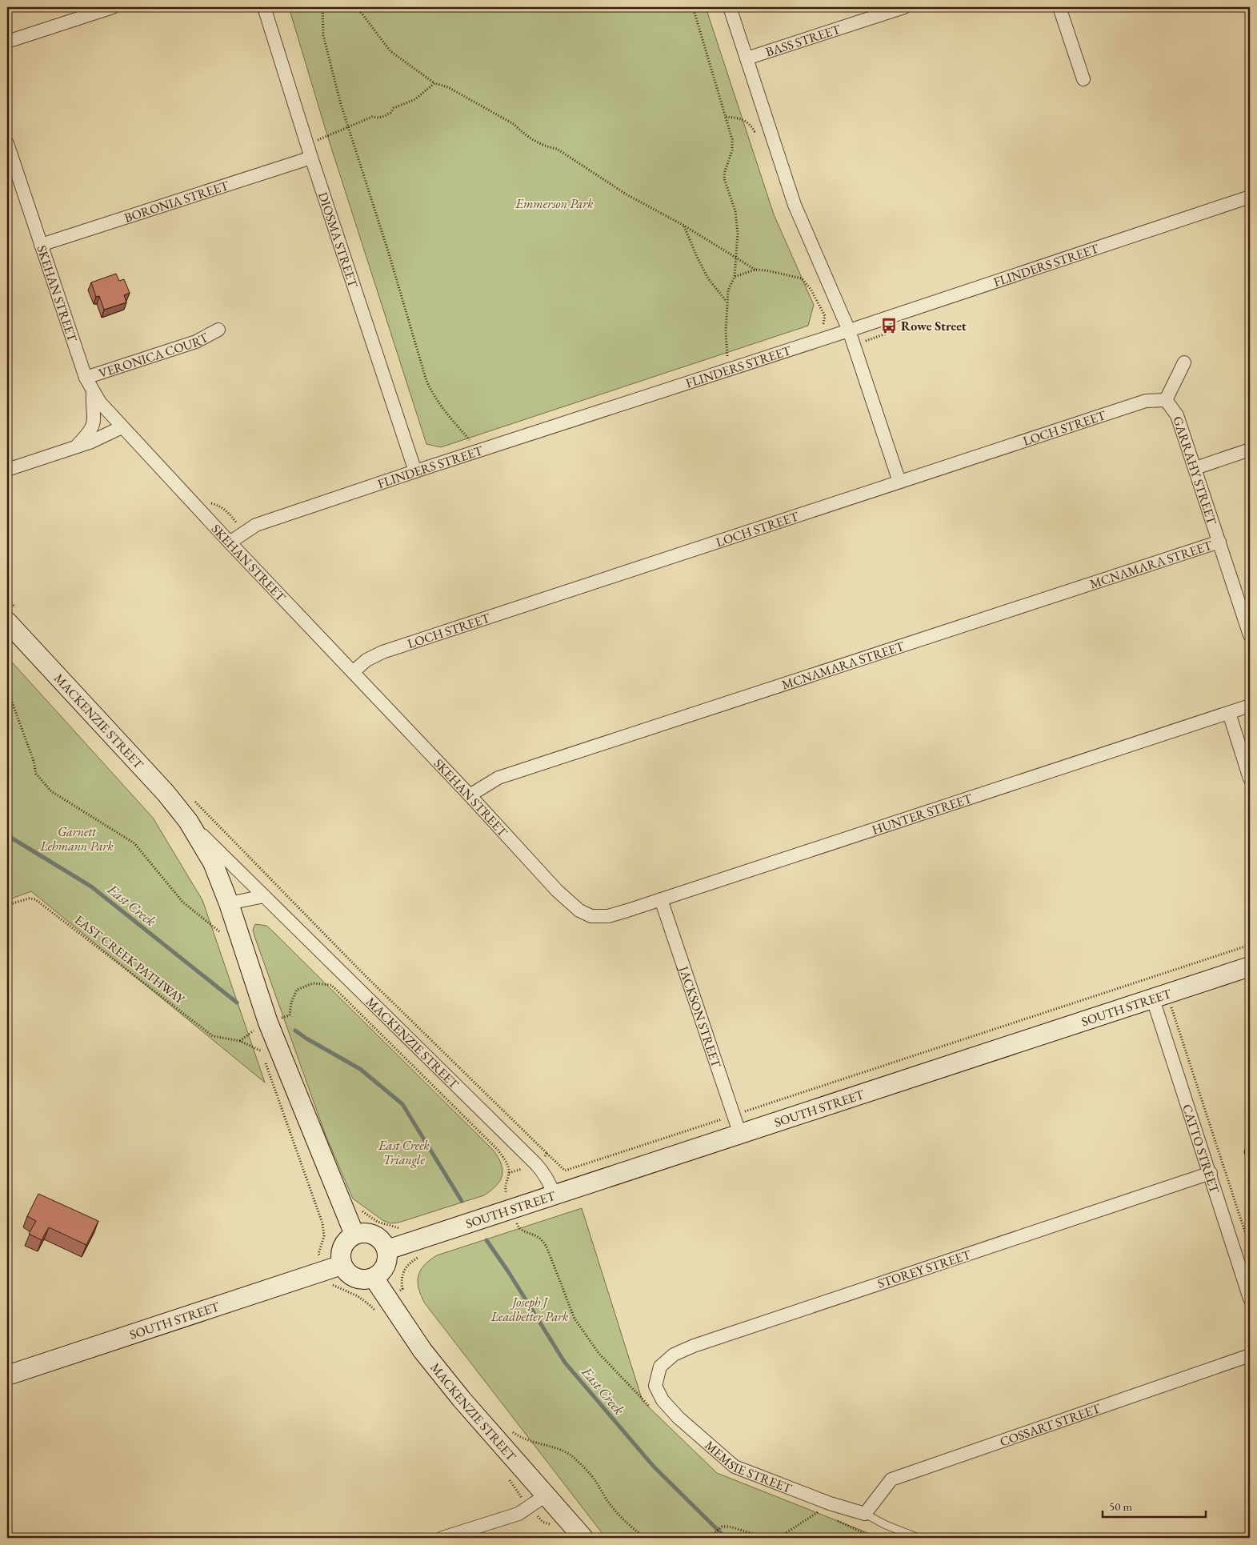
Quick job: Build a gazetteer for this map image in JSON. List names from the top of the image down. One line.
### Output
{"streets":{"street":["BASS STREET","BORONIA STREET","DIOSMA STREET","FLINDERS STREET","SKEHAN STREET","VERONICA COURT","LOCH STREET","GARRAHY STREET","MCNAMARA STREET","MACKENZIE STREET","HUNTER STREET","SOUTH STREET","JACKSON STREET","CATTO STREET","STOREY STREET","COSSART STREET","MEMSIE STREET"],"path":["EAST CREEK PATHWAY"]},"crossings":[["BORONIA STREET","DIOSMA STREET"],["BORONIA STREET","SKEHAN STREET"],["DIOSMA STREET","FLINDERS STREET"],["FLINDERS STREET","SKEHAN STREET"],["SKEHAN STREET","VERONICA COURT"],["SKEHAN STREET","LOCH STREET"],["SKEHAN STREET","MCNAMARA STREET"],["SKEHAN STREET","HUNTER STREET"],["LOCH STREET","GARRAHY STREET"],["GARRAHY STREET","MCNAMARA STREET"],["MACKENZIE STREET","SOUTH STREET"],["HUNTER STREET","JACKSON STREET"],["SOUTH STREET","JACKSON STREET"],["SOUTH STREET","CATTO STREET"],["CATTO STREET","STOREY STREET"],["STOREY STREET","MEMSIE STREET"],["COSSART STREET","MEMSIE STREET"]],"water":["East Creek"],"parks":["Emmerson Park","Garnett Lehmann Park","East Creek Triangle","Joseph J Leadbetter Park"],"places":{"bus stop":["Rowe Street"]},"scale_bar":"50 m"}
